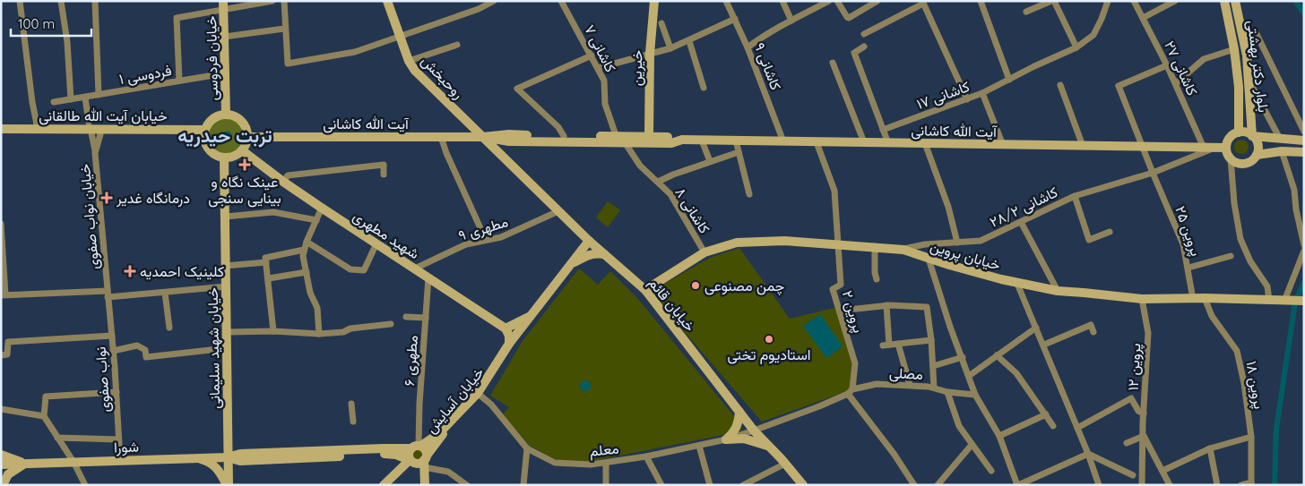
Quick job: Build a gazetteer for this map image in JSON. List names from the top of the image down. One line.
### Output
{"streets":{"main road":["خیابان فردوسی","بلوار دکتر بهشتی","خیرین","روحبخش","خیابان آیت الله طالقانی","آیت الله کاشانی","شهید مطهری","خیابان پروین","خیابان قائم","خیابان شهید سلیمانی","خیابان آسایش","شورا"],"street":["کاشانی ۷","کاشانی ۹","کاشانی ۲۷","فردوسی ۱","کاشانی ۱۷","کاشانی ۲۸/۲","کاشانی ۸","خیابان نواب صفوی","مطهری ۹","پروین ۲۵","پروین ۲","مطهری ۶","پروین ۱۲","مصلی","نواب صفوی","پروین ۱۸","معلم"]},"crossings":[["کاشانی ۷","آیت الله کاشانی"],["خیابان فردوسی","فردوسی ۱"],["خیابان فردوسی","خیابان آیت الله طالقانی"],["خیابان فردوسی","آیت الله کاشانی"],["خیابان فردوسی","شهید مطهری"],["خیابان فردوسی","خیابان شهید سلیمانی"],["کاشانی ۹","آیت الله کاشانی"],["بلوار دکتر بهشتی","آیت الله کاشانی"],["بلوار دکتر بهشتی","کاشانی ۲۸/۲"],["خیرین","آیت الله کاشانی"],["کاشانی ۲۷","آیت الله کاشانی"],["کاشانی ۲۷","پروین ۲۵"],["فردوسی ۱","خیابان نواب صفوی"],["روحبخش","آیت الله کاشانی"],["روحبخش","خیابان قائم"],["خیابان آیت الله طالقانی","آیت الله کاشانی"],["خیابان آیت الله طالقانی","خیابان نواب صفوی"],["خیابان آیت الله طالقانی","شهید مطهری"],["خیابان آیت الله طالقانی","خیابان شهید سلیمانی"],["آیت الله کاشانی","کاشانی ۲۸/۲"],["آیت الله کاشانی","کاشانی ۸"],["آیت الله کاشانی","پروین ۲۵"],["آیت الله کاشانی","شهید مطهری"],["آیت الله کاشانی","خیابان قائم"],["آیت الله کاشانی","خیابان شهید سلیمانی"],["کاشانی ۲۸/۲","پروین ۲۵"],["کاشانی ۲۸/۲","خیابان پروین"],["کاشانی ۸","خیابان پروین"],["خیابان نواب صفوی","نواب صفوی"],["مطهری ۹","شهید مطهری"],["مطهری ۹","خیابان قائم"],["پروین ۲۵","خیابان پروین"],["شهید مطهری","خیابان شهید سلیمانی"],["شهید مطهری","مطهری ۶"],["شهید مطهری","خیابان آسایش"],["خیابان پروین","خیابان قائم"],["خیابان پروین","پروین ۲"],["خیابان پروین","پروین ۱۲"],["خیابان پروین","پروین ۱۸"],["خیابان قائم","مصلی"],["خیابان قائم","خیابان آسایش"],["خیابان قائم","معلم"],["پروین ۲","مصلی"],["خیابان شهید سلیمانی","شورا"],["مطهری ۶","خیابان آسایش"],["مطهری ۶","شورا"],["مصلی","معلم"],["نواب صفوی","شورا"],["خیابان آسایش","شورا"],["خیابان آسایش","معلم"]],"districts":["تربت حیدریه"],"places":{"health":["عینک نگاه و بینایی سنجی","درمانگاه غدیر","کلینیک احمدیه"],"other":["چمن مصنوعی","استادیوم تختی"]},"scale_bar":"100 m"}
